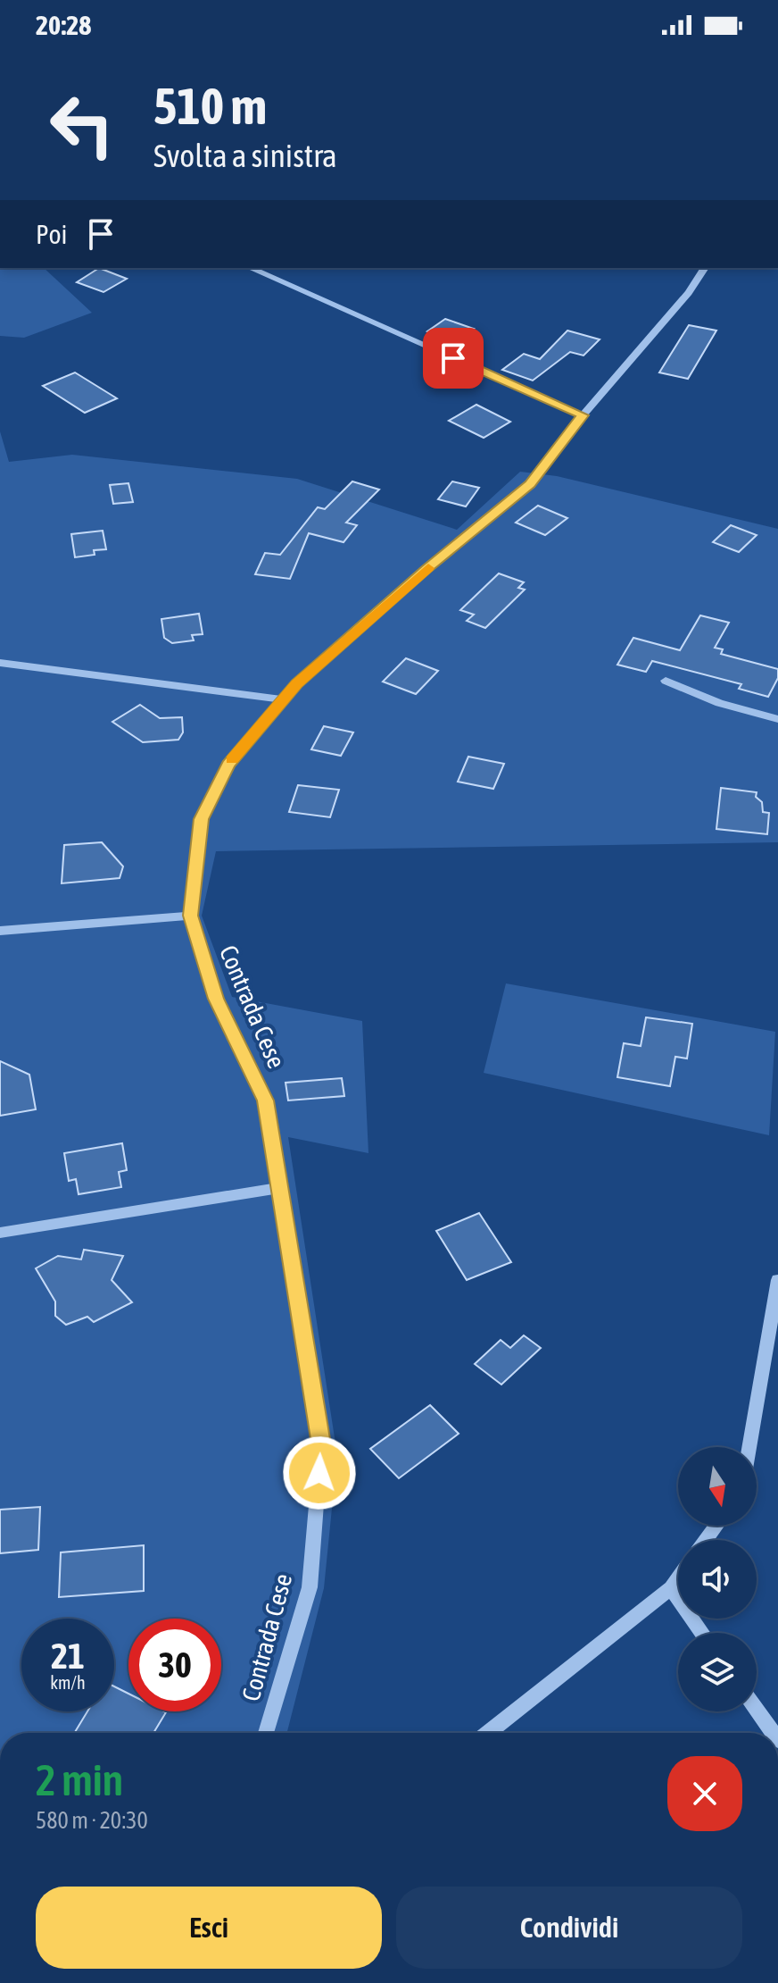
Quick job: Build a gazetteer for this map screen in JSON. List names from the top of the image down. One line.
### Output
{"streets":{"street":["Contrada Cese"]},"north":"bottom","page":{"status":"20:28","turn":["510 m","Svolta a sinistra"],"then":"Poi","speed":"21 km/h","limit":"30","heading":["2 min","580 m · 20:30"],"buttons":["Esci","Condividi"]}}
